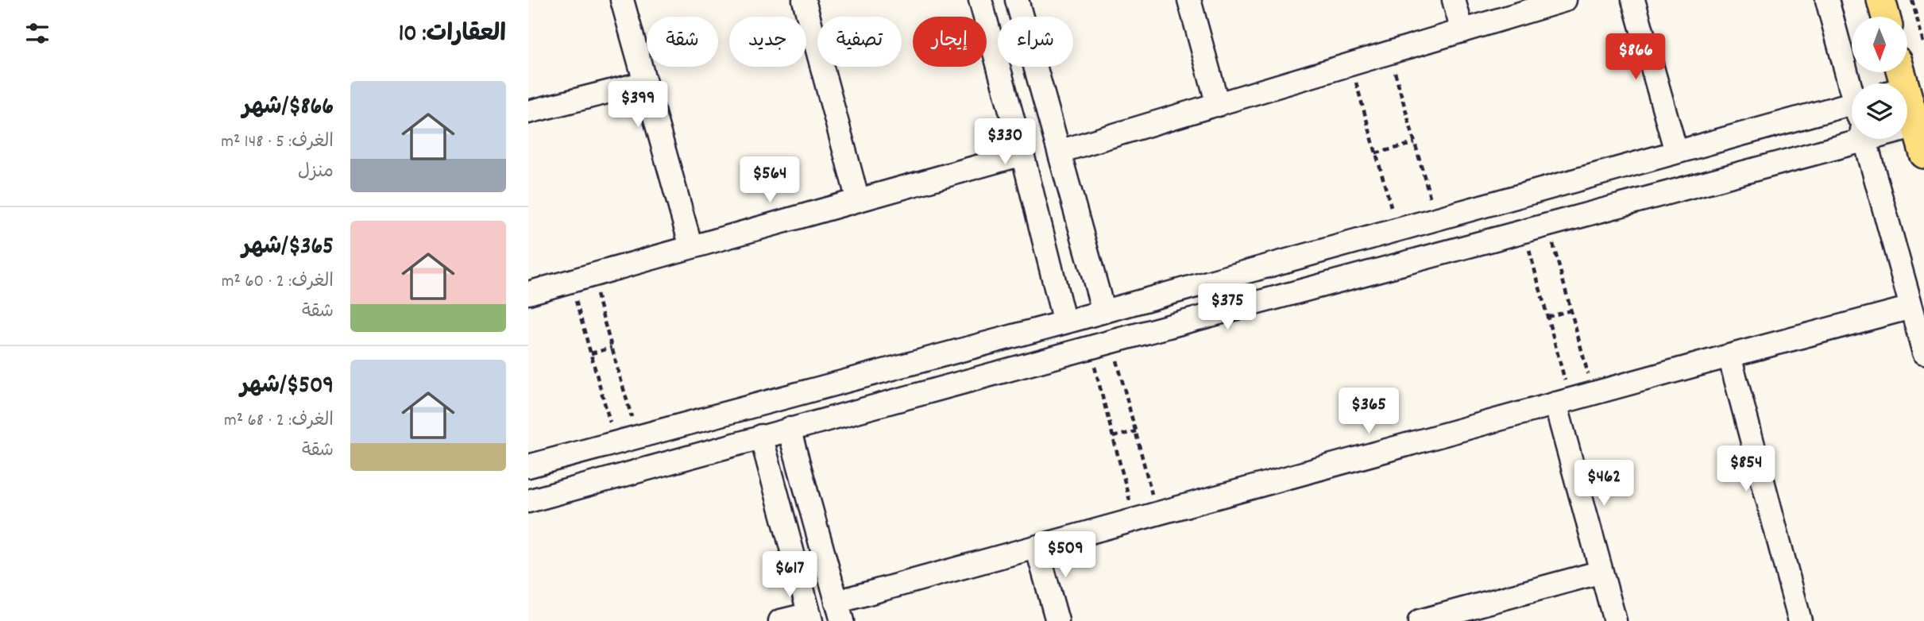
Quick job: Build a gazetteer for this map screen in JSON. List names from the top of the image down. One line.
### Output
{"north":"bottom","page":{"heading":"العقارات: 10","chip":["شراء","إيجار","تصفية","جديد","شقة"],"price":["$866","$399","$330","$564","$375","$365","$854","$462","$509","$617"],"list":[{"name":"$866/شهر","note":"الغرف: 5 · 148 m² · منزل"},{"name":"$365/شهر","note":"الغرف: 2 · 60 m² · شقة"},{"name":"$509/شهر","note":"الغرف: 2 · 68 m² · شقة"}]}}
